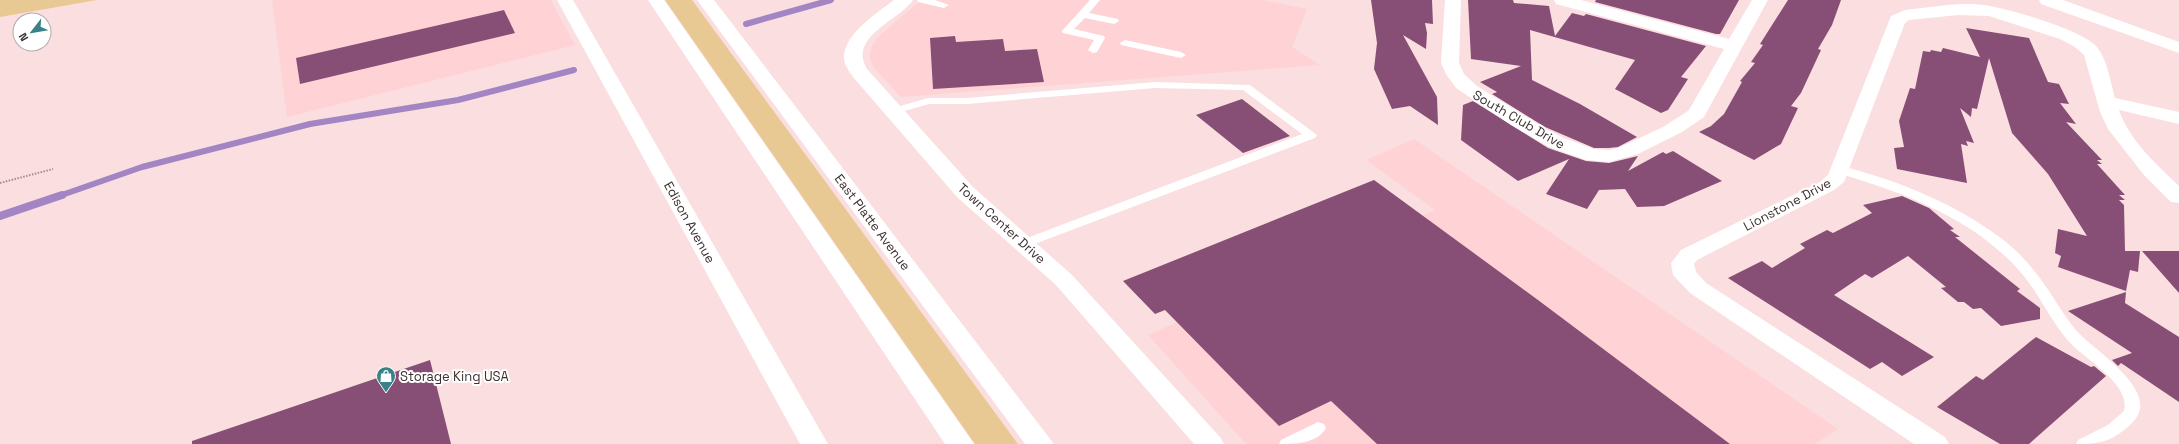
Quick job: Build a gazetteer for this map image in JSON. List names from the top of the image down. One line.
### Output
{"streets":{"main road":["South Club Drive","Lionstone Drive","Edison Avenue","East Platte Avenue","Town Center Drive"]},"places":{"shop":["Storage King USA"]},"north":"bottom left"}
